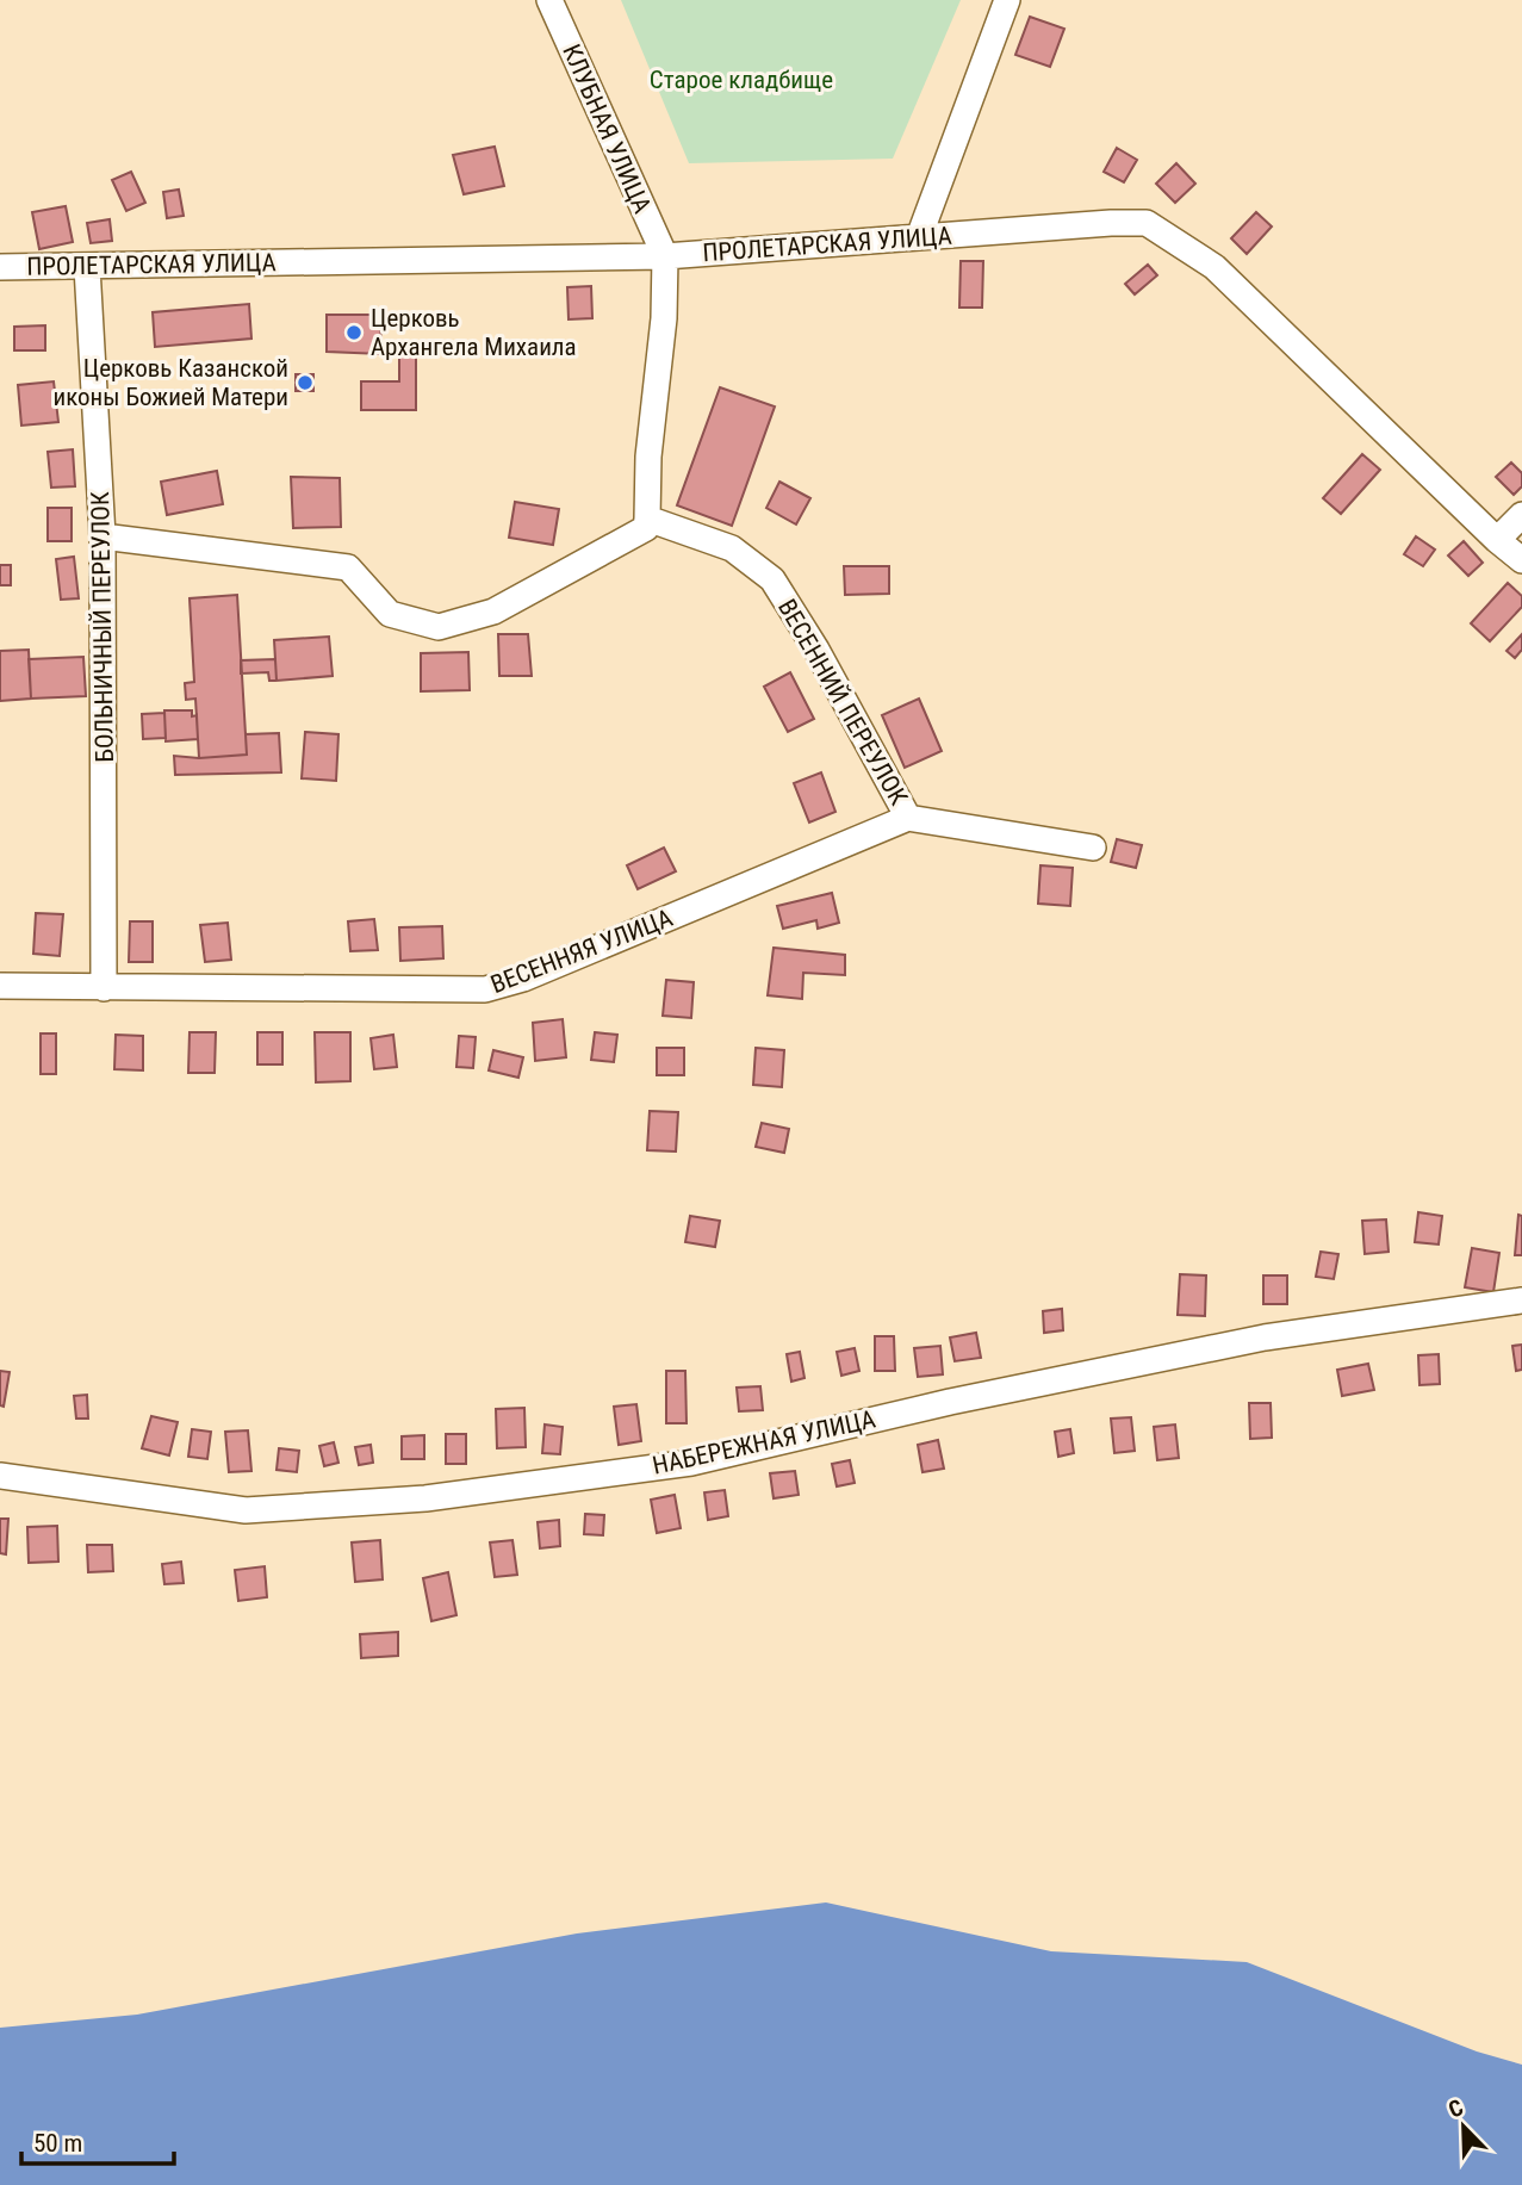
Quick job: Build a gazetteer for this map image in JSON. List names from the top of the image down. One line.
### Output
{"streets":{"street":["КЛУБНАЯ УЛИЦА","ПРОЛЕТАРСКАЯ УЛИЦА","БОЛЬНИЧНЫЙ ПЕРЕУЛОК","ВЕСЕННИЙ ПЕРЕУЛОК","ВЕСЕННЯЯ УЛИЦА","НАБЕРЕЖНАЯ УЛИЦА"]},"crossings":[["КЛУБНАЯ УЛИЦА","ПРОЛЕТАРСКАЯ УЛИЦА"],["ПРОЛЕТАРСКАЯ УЛИЦА","БОЛЬНИЧНЫЙ ПЕРЕУЛОК"],["БОЛЬНИЧНЫЙ ПЕРЕУЛОК","ВЕСЕННЯЯ УЛИЦА"],["ВЕСЕННИЙ ПЕРЕУЛОК","ВЕСЕННЯЯ УЛИЦА"]],"parks":["Старое кладбище"],"places":["Церковь Архангела Михаила","Церковь Казанской иконы Божией Матери"],"scale_bar":"50 m","north":"top left"}
